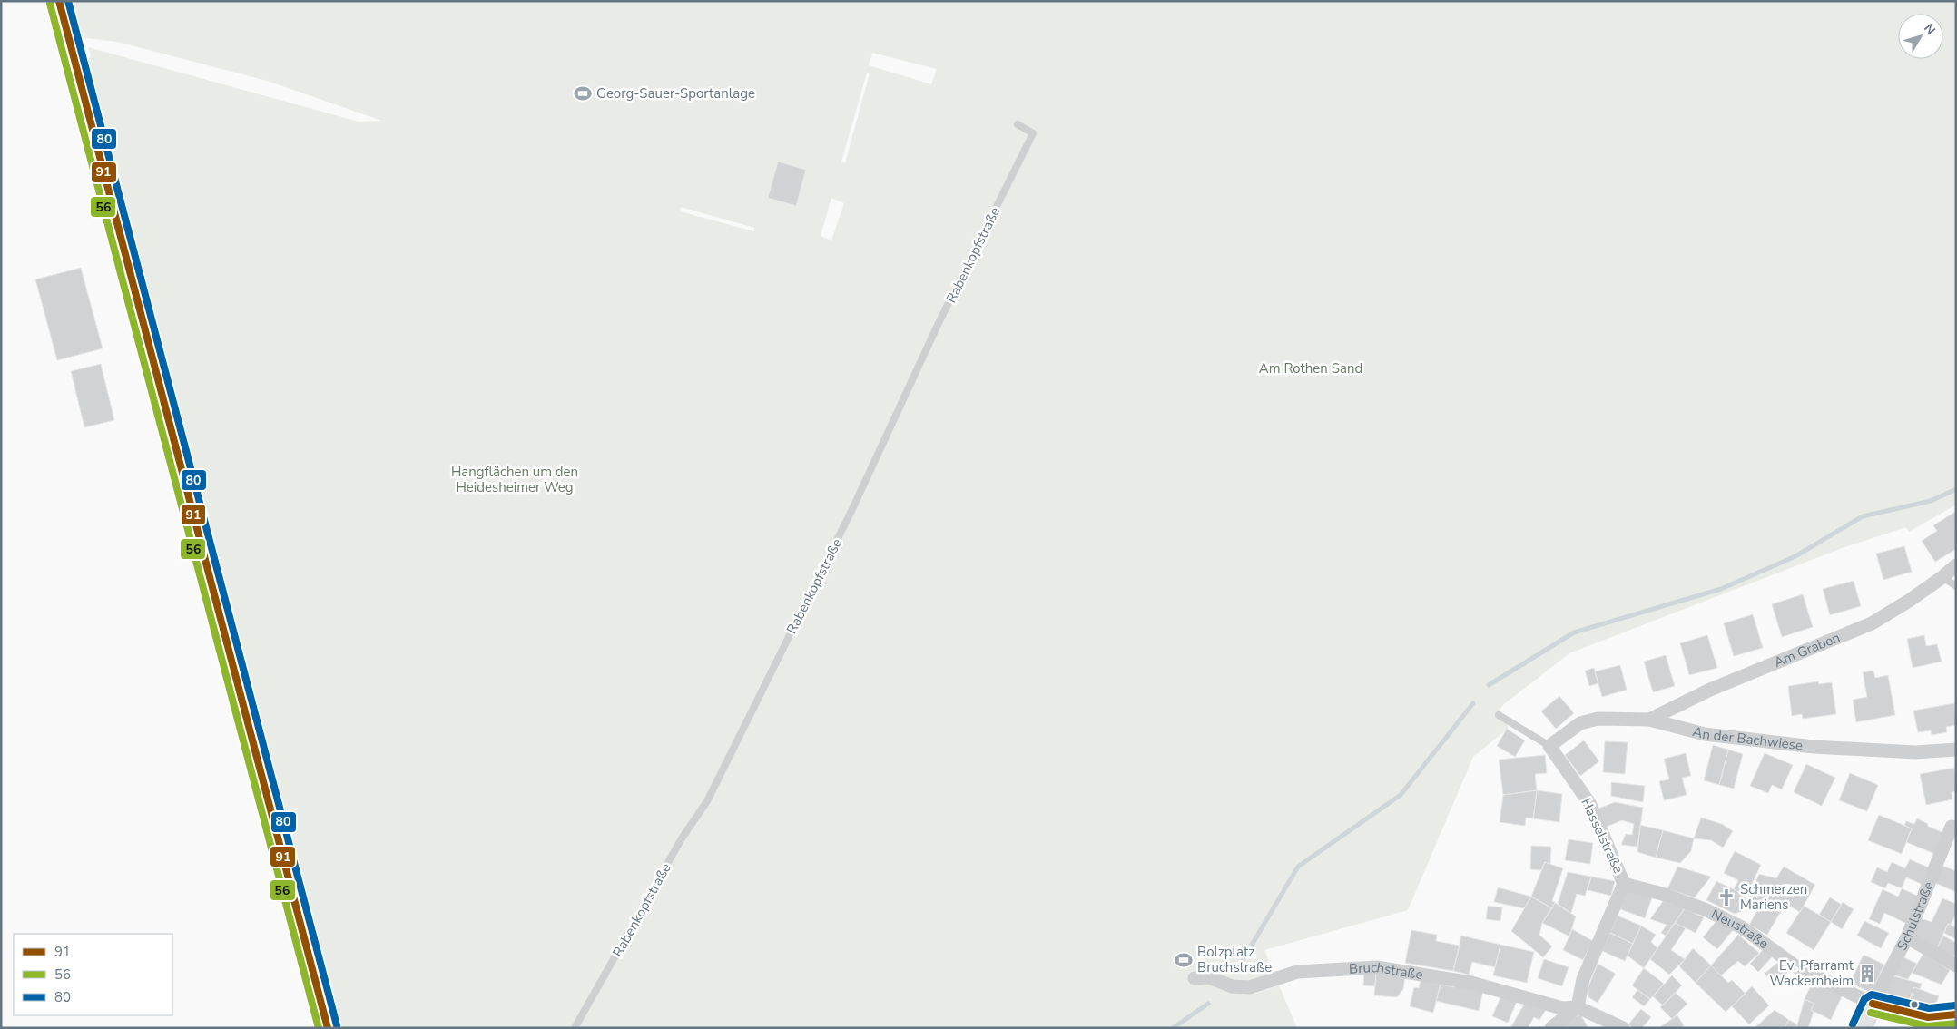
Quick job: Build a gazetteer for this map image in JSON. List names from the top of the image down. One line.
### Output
{"streets":{"street":["Am Graben","An der Bachwiese","Hasselstraße","Schulstraße","Neustraße","Bruchstraße"],"lane":["Rabenkopfstraße"]},"crossings":[["Am Graben","An der Bachwiese"],["An der Bachwiese","Hasselstraße"],["Hasselstraße","Neustraße"],["Hasselstraße","Bruchstraße"],["Schulstraße","Neustraße"]],"parks":["Am Rothen Sand","Hangflächen um den Heidesheimer Weg"],"places":{"sports":["Georg-Sauer-Sportanlage","Bolzplatz Bruchstraße"],"church":["Schmerzen Mariens"],"building":["Ev. Pfarramt Wackernheim"]},"lines":["transit line 91","transit line 80","transit line 56"],"legend":["91","56","80"],"north":"top right"}
